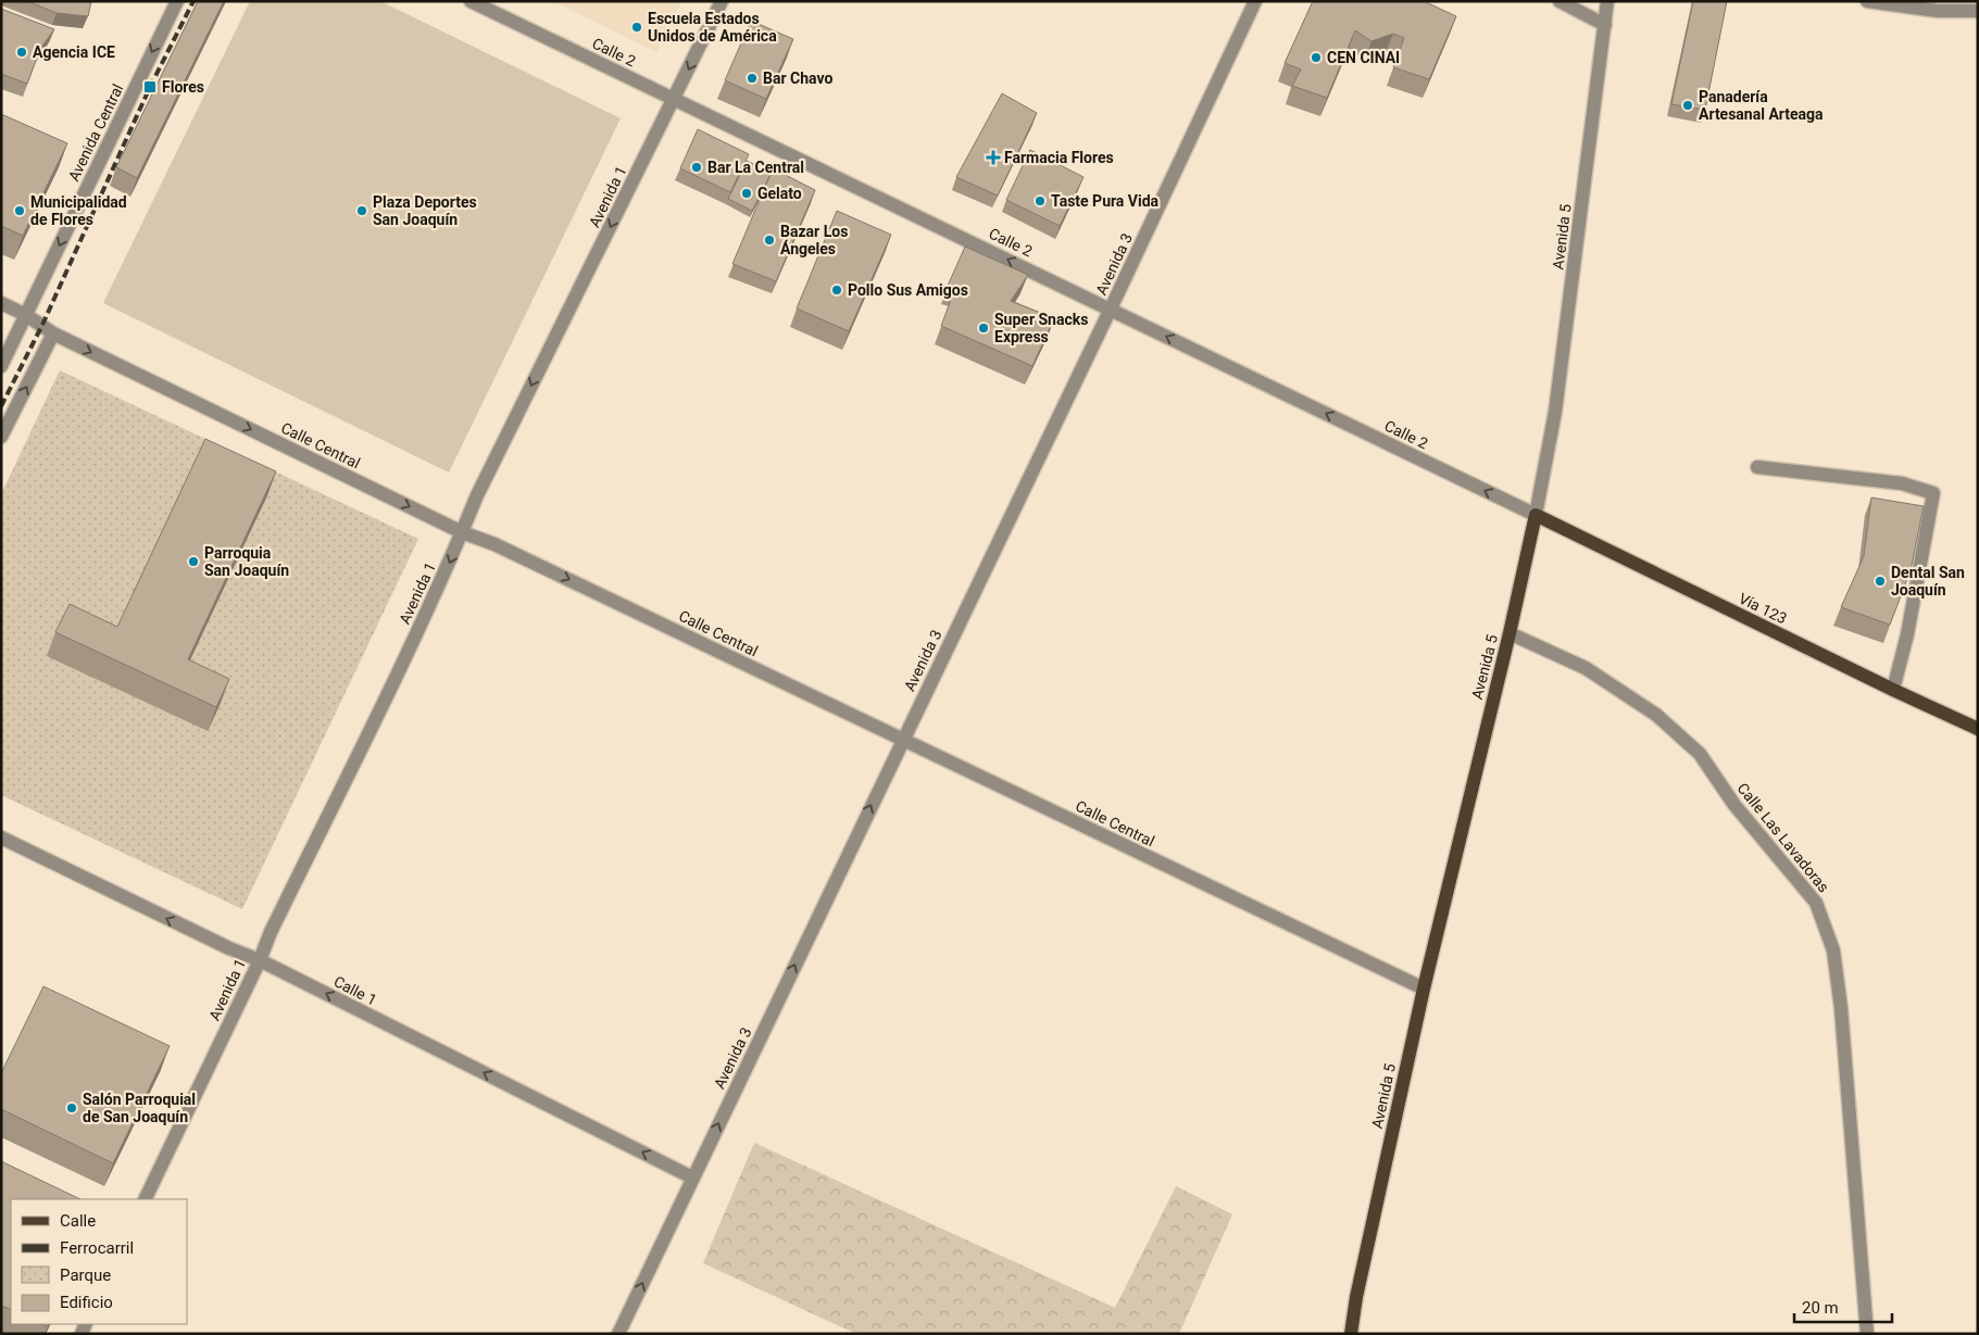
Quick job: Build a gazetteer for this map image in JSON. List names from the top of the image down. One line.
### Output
{"streets":{"main road":["Avenida 5","Vía 123"],"street":["Calle 2","Avenida Central","Avenida 1","Avenida 3","Calle Central","Calle Las Lavadoras","Calle 1"]},"crossings":[["Calle 2","Avenida 1"],["Calle 2","Avenida 5"],["Calle 2","Avenida 3"],["Calle 2","Vía 123"],["Avenida Central","Calle Central"],["Avenida 1","Calle Central"],["Avenida 1","Calle 1"],["Avenida 5","Calle Central"],["Avenida 5","Vía 123"],["Avenida 5","Calle Las Lavadoras"],["Avenida 3","Calle Central"],["Avenida 3","Calle 1"]],"one_way":["Calle 2","Avenida Central","Avenida 1","Avenida 3","Calle Central","Calle 1"],"places":{"other":["Escuela Estados Unidos de América","Agencia ICE","CEN CINAI","Bar Chavo","Panadería Artesanal Arteaga","Bar La Central","Gelato","Taste Pura Vida","Municipalidad de Flores","Plaza Deportes San Joaquín","Bazar Los Ángeles","Pollo Sus Amigos","Super Snacks Express","Parroquia San Joaquín","Dental San Joaquín","Salón Parroquial de San Joaquín"],"transit":["Flores"],"health":["Farmacia Flores"]},"legend":["Calle","Ferrocarril","Parque","Edificio"],"scale_bar":"20 m"}
